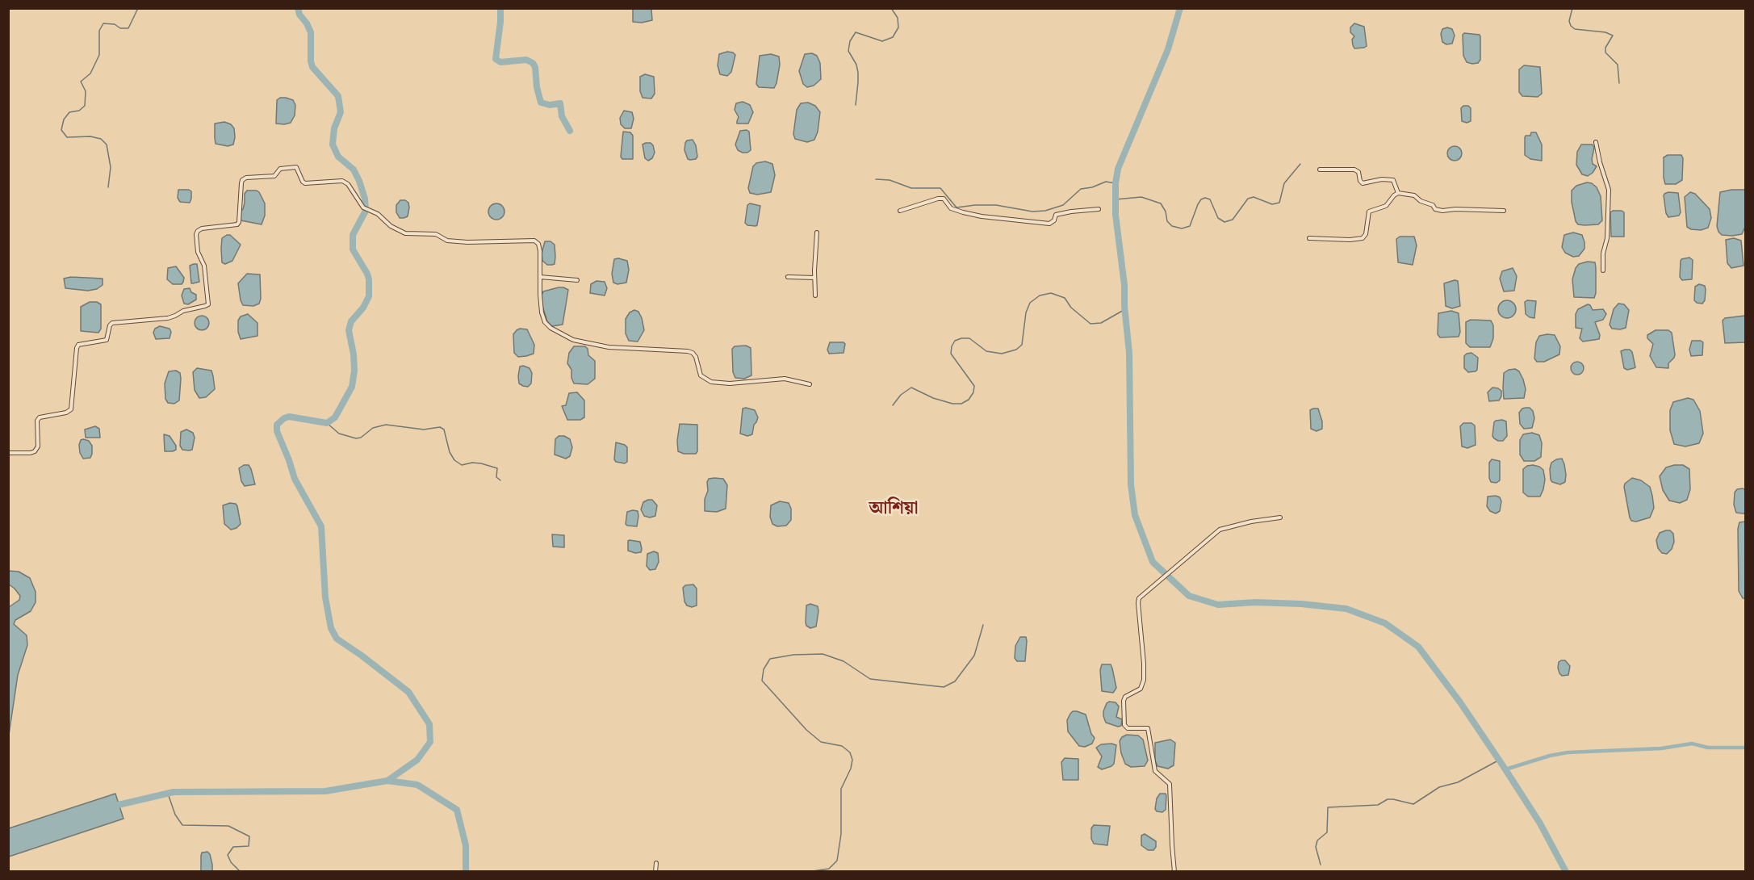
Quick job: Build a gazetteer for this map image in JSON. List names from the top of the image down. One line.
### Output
{"districts":["আশিয়া"]}
